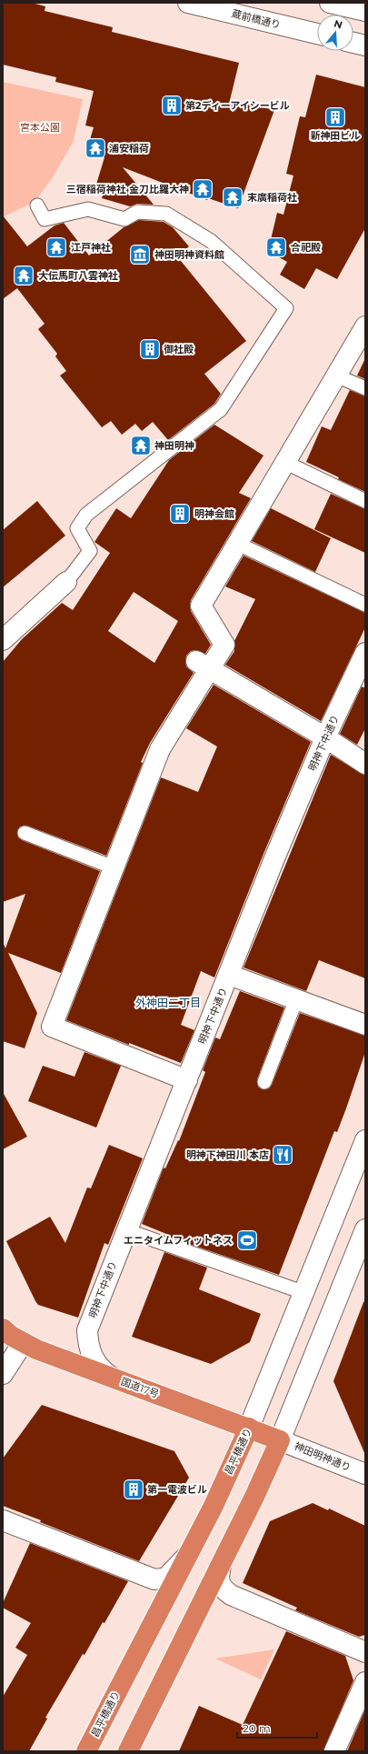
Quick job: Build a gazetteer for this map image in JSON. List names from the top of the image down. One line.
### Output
{"streets":{"highway":["国道17号","昌平橋通り"],"street":["蔵前橋通り","明神下中通り","神田明神通り"]},"crossings":[["明神下中通り","国道17号"],["国道17号","昌平橋通り"],["国道17号","神田明神通り"]],"districts":["外神田二丁目"],"parks":["宮本公園"],"places":{"building":["第2ディーアイシービル","新神田ビル","御社殿","明神会館","第一電波ビル"],"temple":["浦安稲荷","三宿稲荷神社 金刀比羅大神","末廣稲荷社","江戸神社","合祀殿","大伝馬町八雲神社","神田明神"],"museum":["神田明神資料館"],"restaurant":["明神下神田川 本店"],"sports":["エニタイムフィットネス"]},"scale_bar":"20 m","north":"top"}
